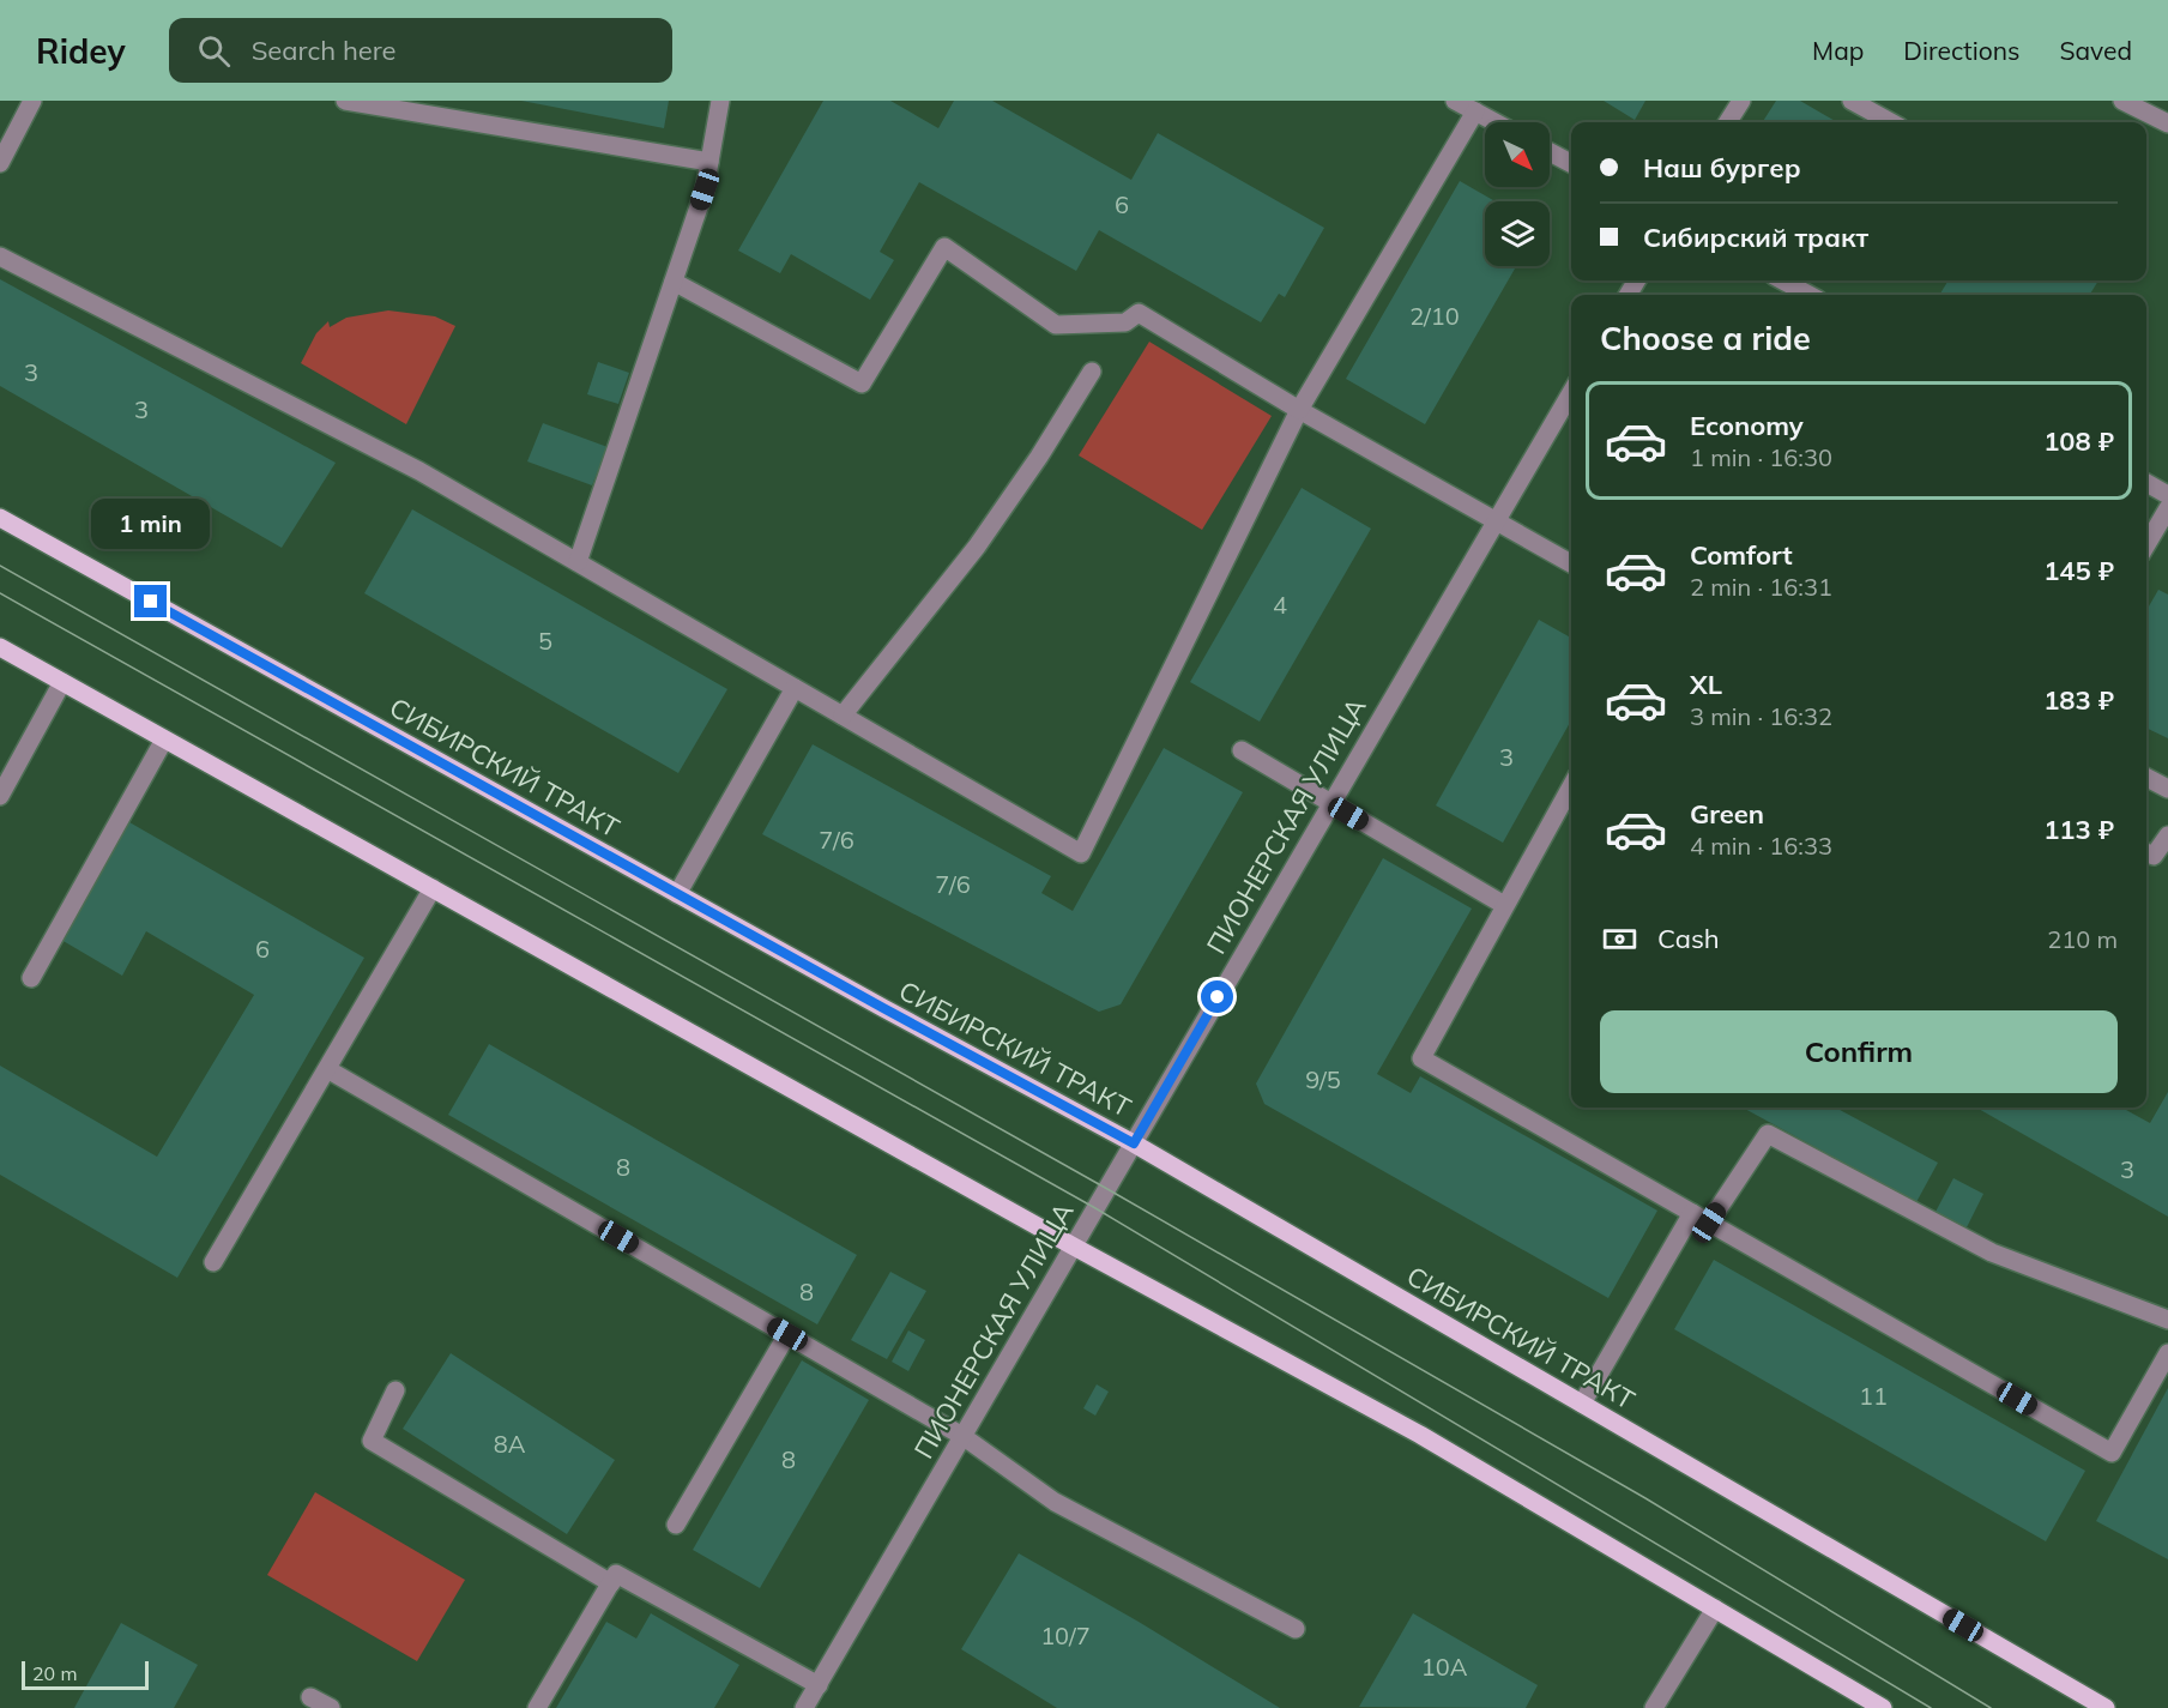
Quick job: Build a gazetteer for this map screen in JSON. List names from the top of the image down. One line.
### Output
{"streets":{"main road":["СИБИРСКИЙ ТРАКТ"],"street":["ПИОНЕРСКАЯ УЛИЦА"]},"crossings":[["СИБИРСКИЙ ТРАКТ","ПИОНЕРСКАЯ УЛИЦА"]],"house_numbers":["6","2/10","3","3","4","5","3","7/6","7/6","6","9/5","8","3","8","11","8А","8","10/7","10А"],"scale_bar":"20 m","north":"bottom right","page":{"header":"Ridey","search":"Search here","nav":["Map","Directions","Saved"],"banner":["Наш бургер","Сибирский тракт"],"heading":"Choose a ride","list":[{"name":"Economy","note":"1 min · 16:30","value":"108 ₽"},{"name":"Comfort","note":"2 min · 16:31","value":"145 ₽"},{"name":"XL","note":"3 min · 16:32","value":"183 ₽"},{"name":"Green","note":"4 min · 16:33","value":"113 ₽"}],"bubble":"1 min","pay":["Cash","210 m"],"buttons":"Confirm","scale":"20 m"}}
